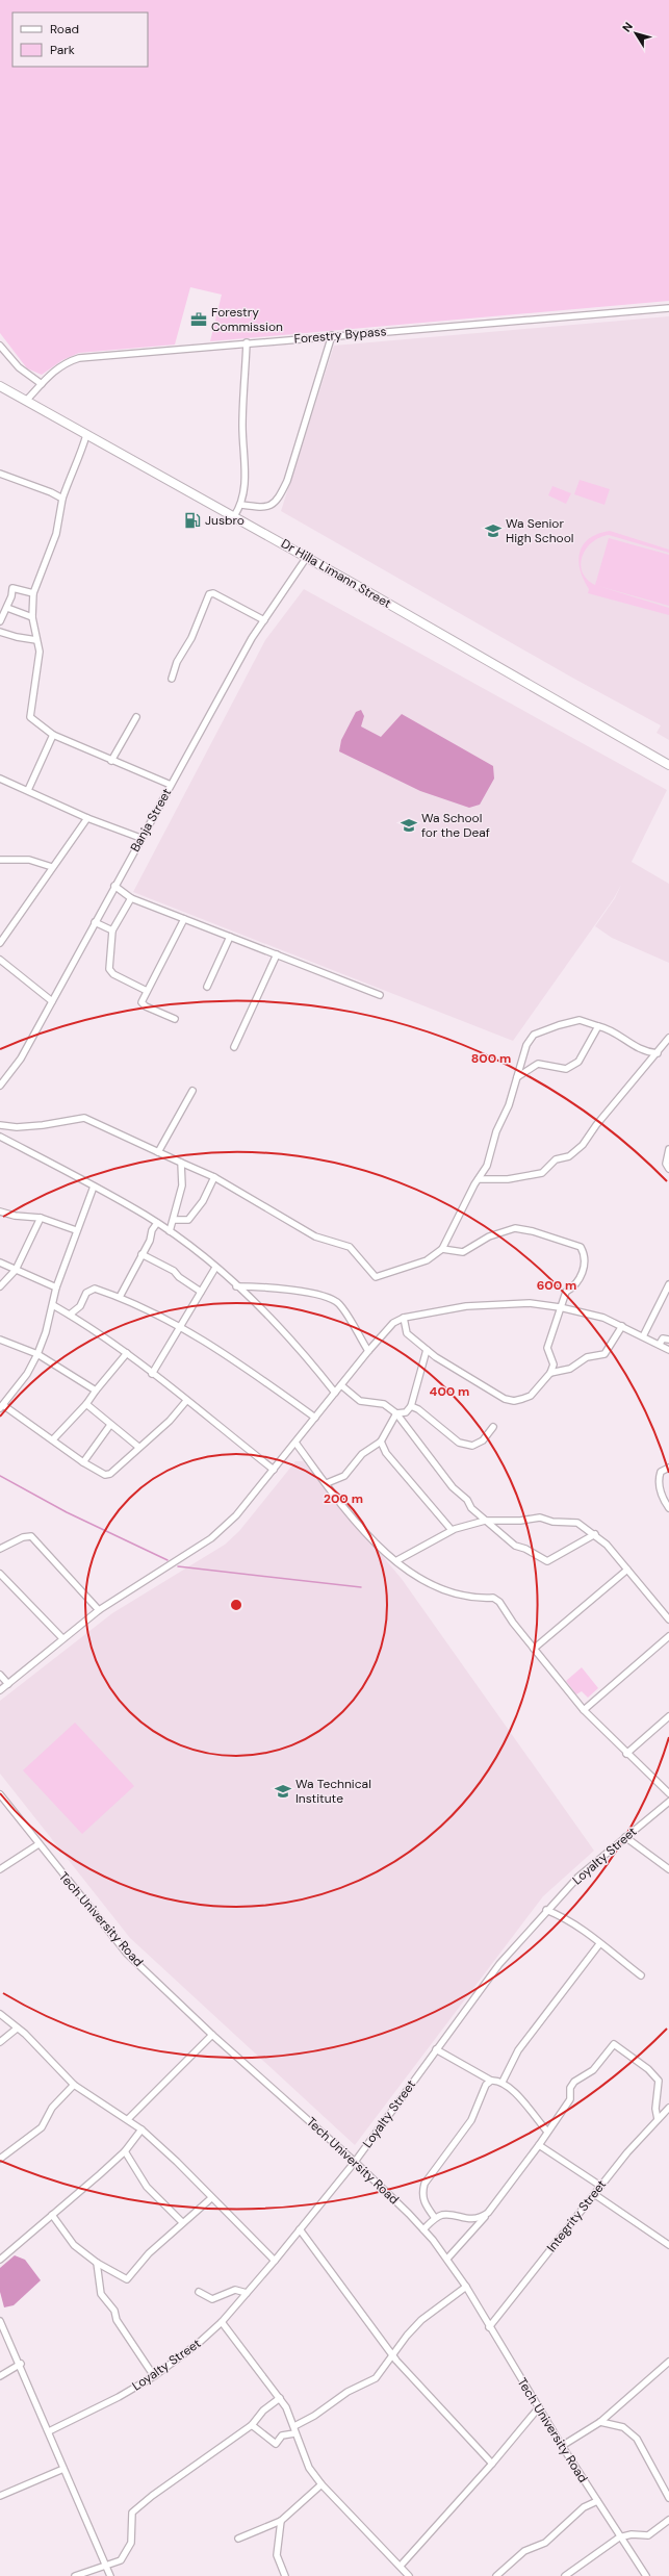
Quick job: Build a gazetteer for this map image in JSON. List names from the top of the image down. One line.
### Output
{"streets":{"highway":["Dr Hilla Limann Street"],"street":["Forestry Bypass","Banja Street","Loyalty Street","Tech University Road","Integrity Street"]},"crossings":[["Forestry Bypass","Dr Hilla Limann Street"],["Dr Hilla Limann Street","Banja Street"],["Loyalty Street","Tech University Road"],["Tech University Road","Integrity Street"]],"places":{"office":["Forestry Commission"],"fuel station":["Jusbro"],"school or university":["Wa Senior High School","Wa School for the Deaf","Wa Technical Institute"]},"legend":["Road","Park"],"north":"top left","rings":["800 m","600 m","400 m","200 m"]}
